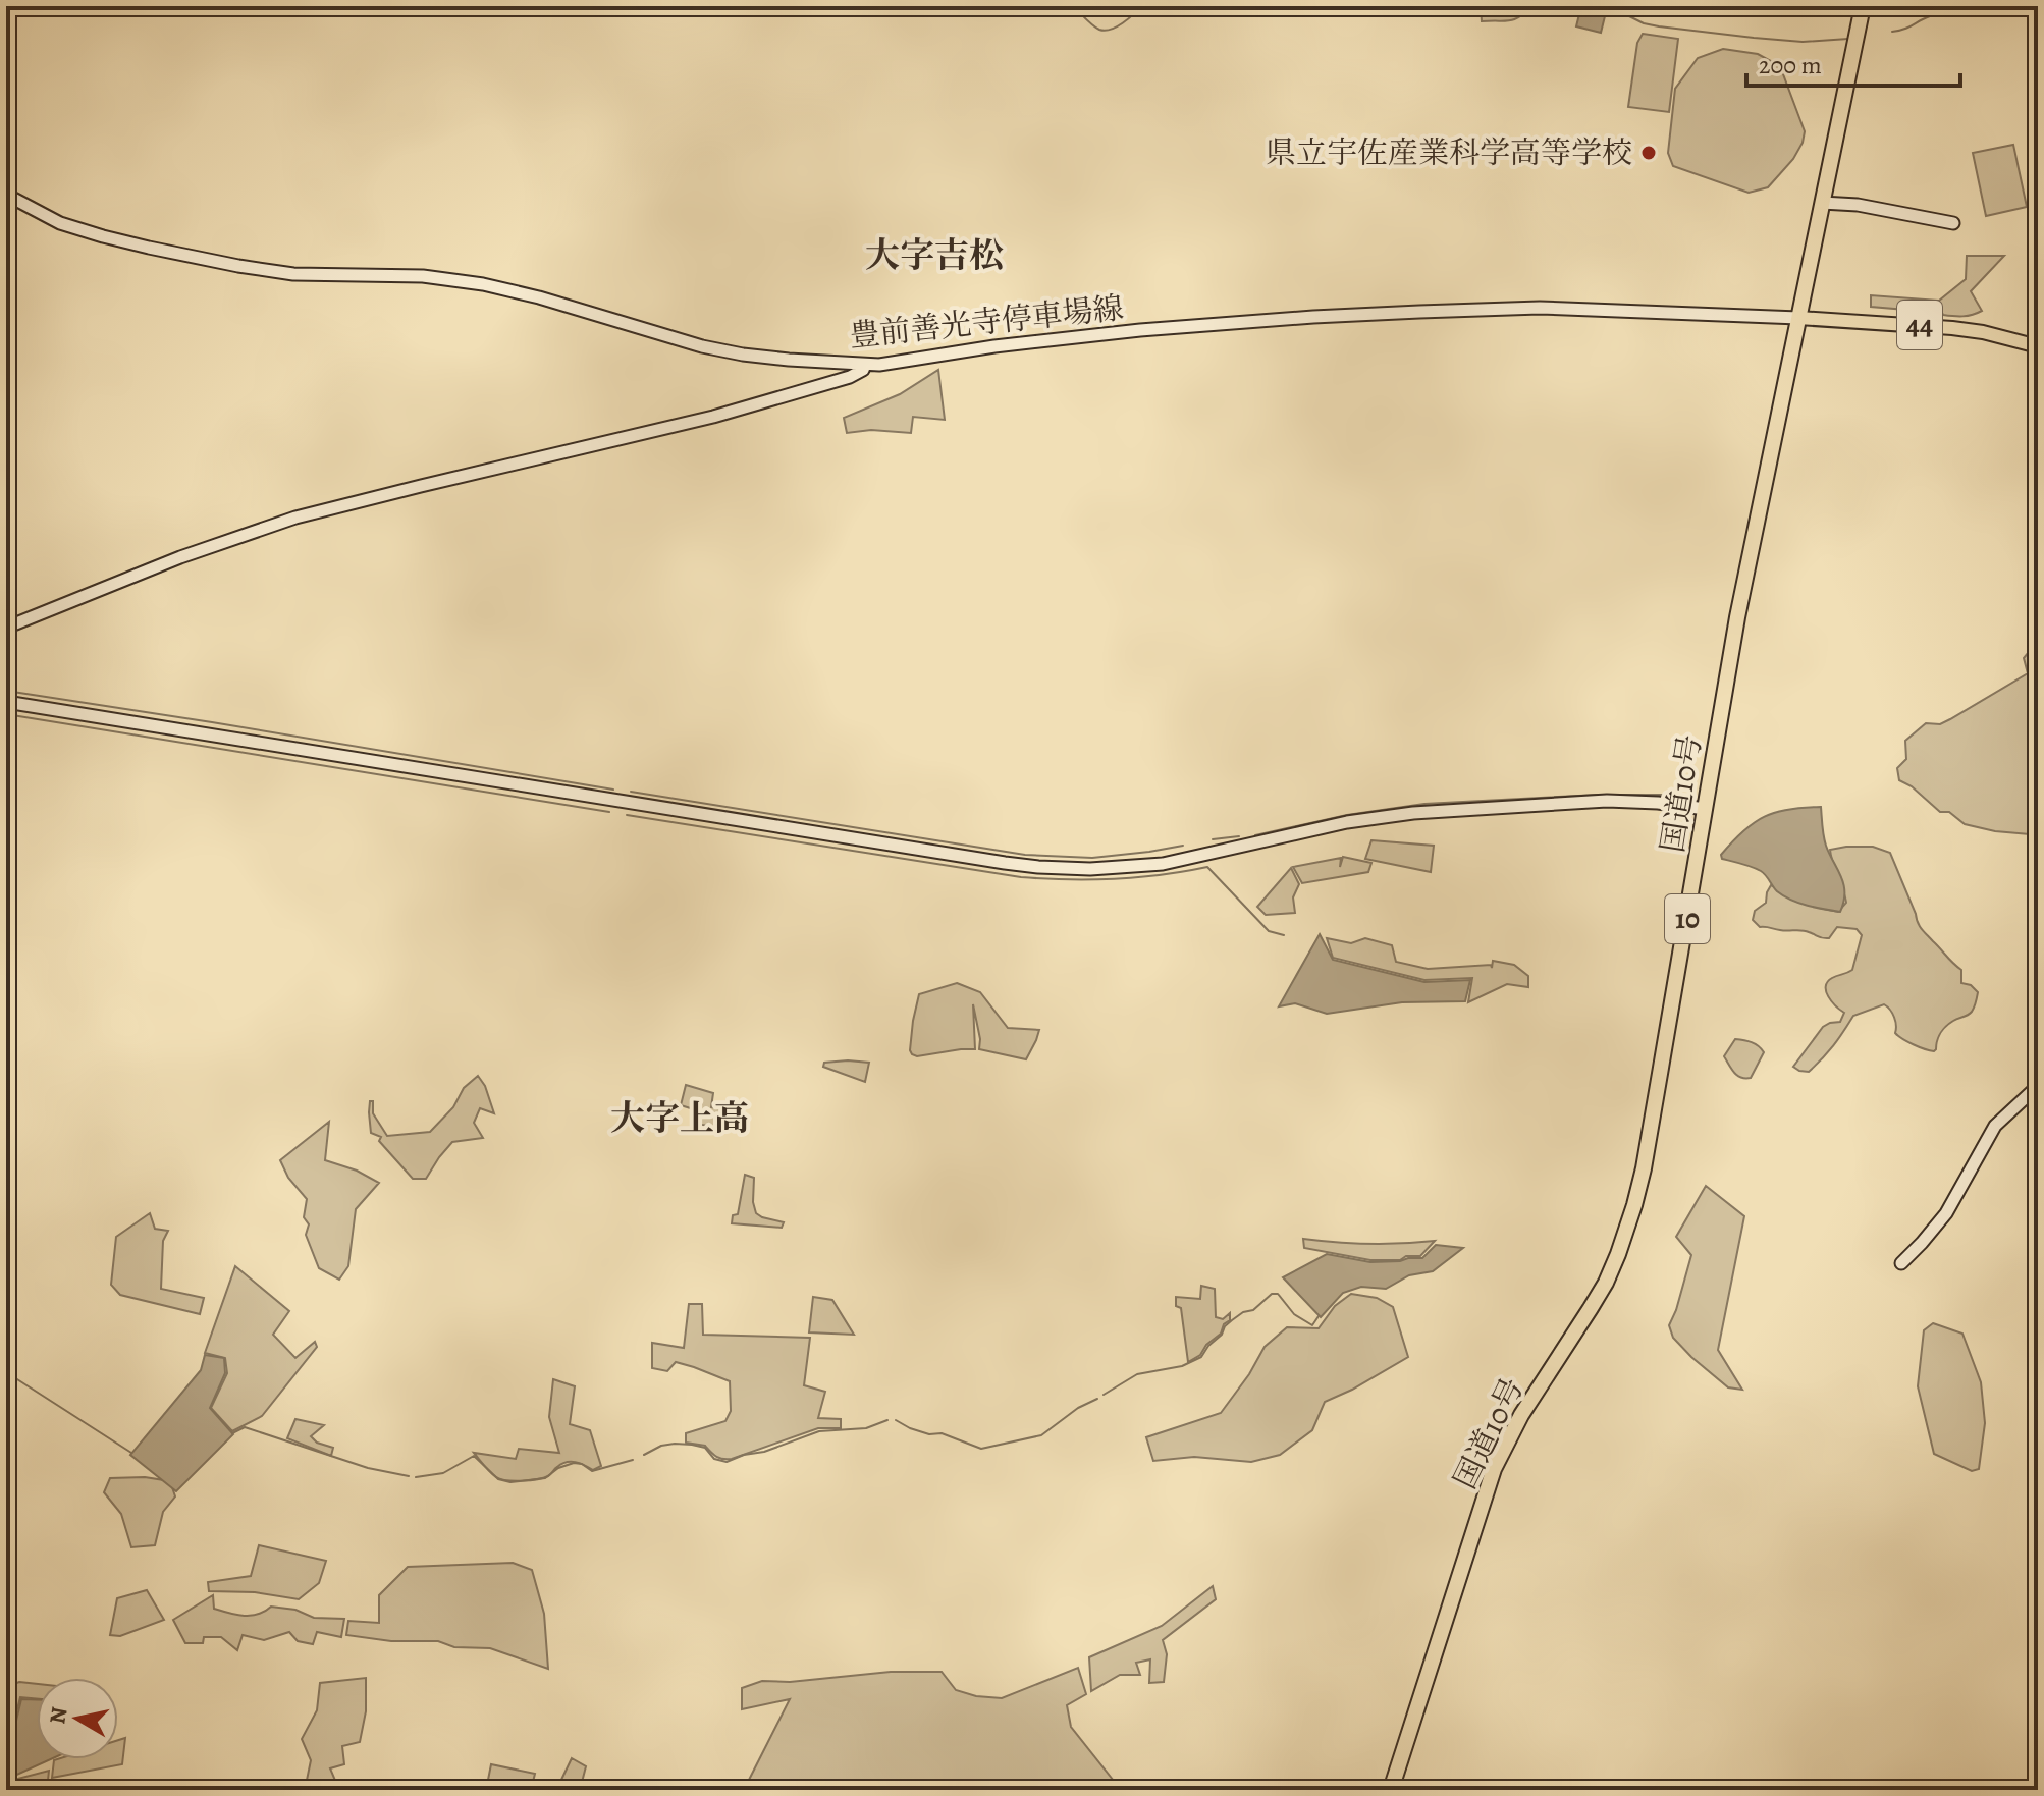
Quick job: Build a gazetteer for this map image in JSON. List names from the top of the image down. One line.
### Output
{"streets":{"highway":["国道10号","10"],"main road":["44"],"street":["豊前善光寺停車場線"]},"crossings":[["豊前善光寺停車場線","44"],["豊前善光寺停車場線","国道10号"],["44","国道10号"]],"districts":["大字吉松","大字上高"],"places":["県立宇佐産業科学高等学校"],"scale_bar":"200 m","north":"left"}
